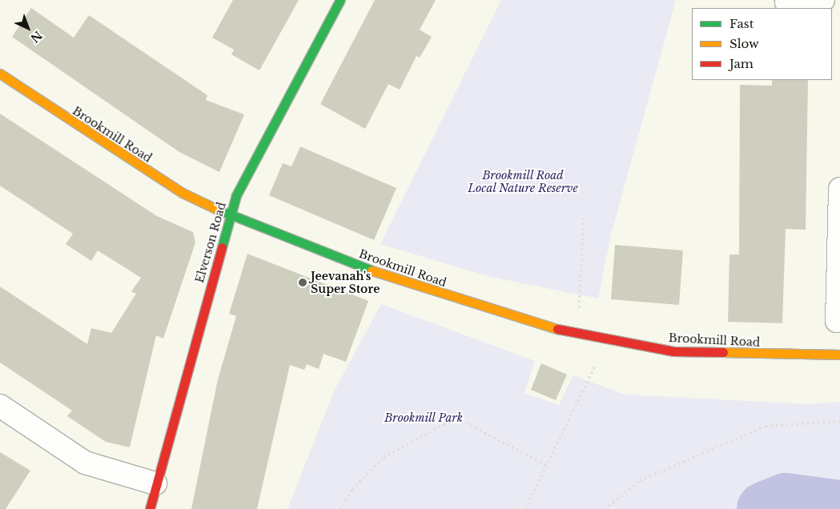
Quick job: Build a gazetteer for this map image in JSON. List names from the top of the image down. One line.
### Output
{"streets":{"main road":["Brookmill Road","Elverson Road"]},"crossings":[["Brookmill Road","Elverson Road"]],"parks":["Brookmill Road Local Nature Reserve","Brookmill Park"],"places":["Jeevanah's Super Store"],"legend":["Fast","Slow","Jam"],"north":"bottom right"}
